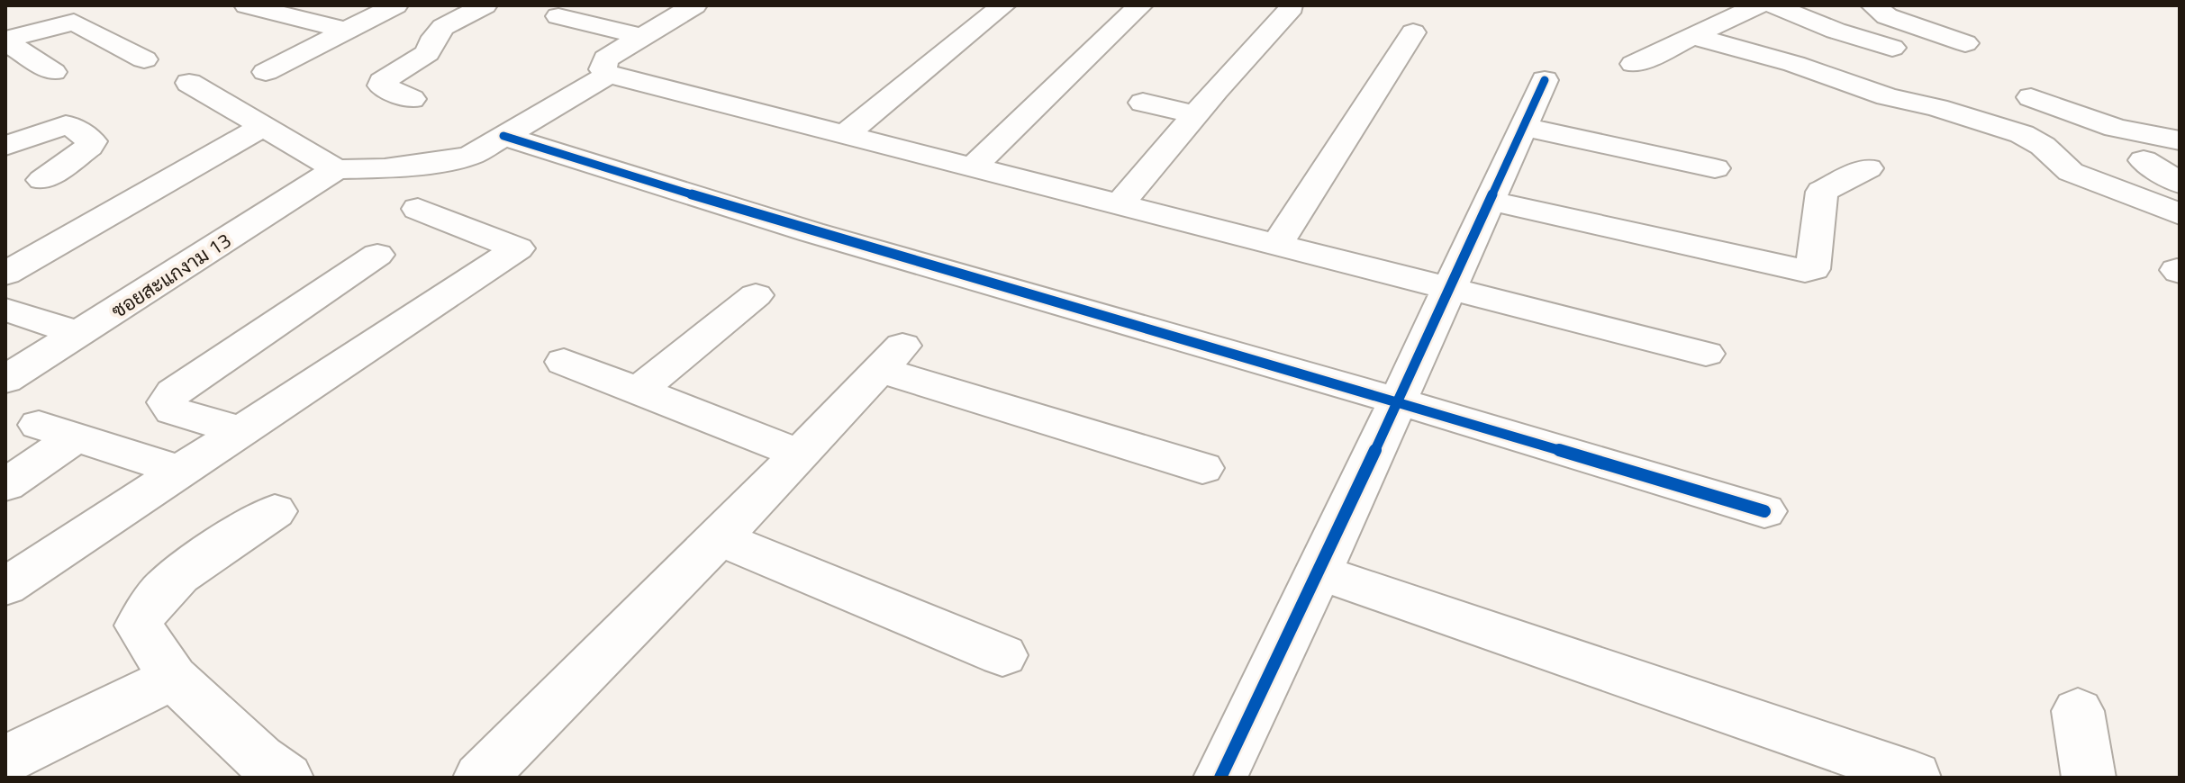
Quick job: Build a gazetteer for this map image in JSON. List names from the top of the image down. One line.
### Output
{"streets":{"street":["ซอยสะแกงาม 13"]}}
